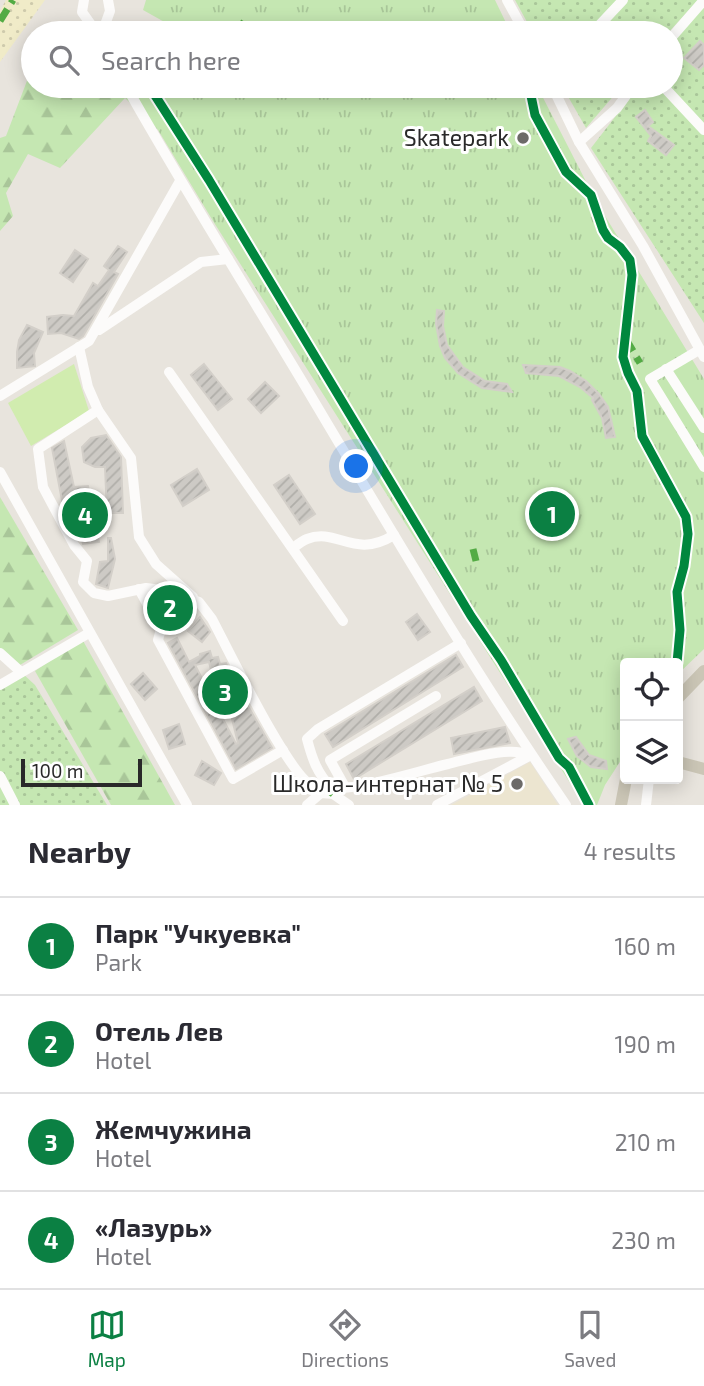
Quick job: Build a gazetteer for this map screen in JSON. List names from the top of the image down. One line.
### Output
{"places":["Skatepark","Школа-интернат № 5"],"scale_bar":"100 m","page":{"search":"Search here","pins":["1","4","2","3"],"scale":"100 m","heading":["Nearby","4 results"],"list":[{"mark":"1","name":"Парк \"Учкуевка\"","note":"Park","value":"160 m"},{"mark":"2","name":"Отель Лев","note":"Hotel","value":"190 m"},{"mark":"3","name":"Жемчужина","note":"Hotel","value":"210 m"},{"mark":"4","name":"«Лазурь»","note":"Hotel","value":"230 m"}],"nav":["Map","Directions","Saved"]}}
